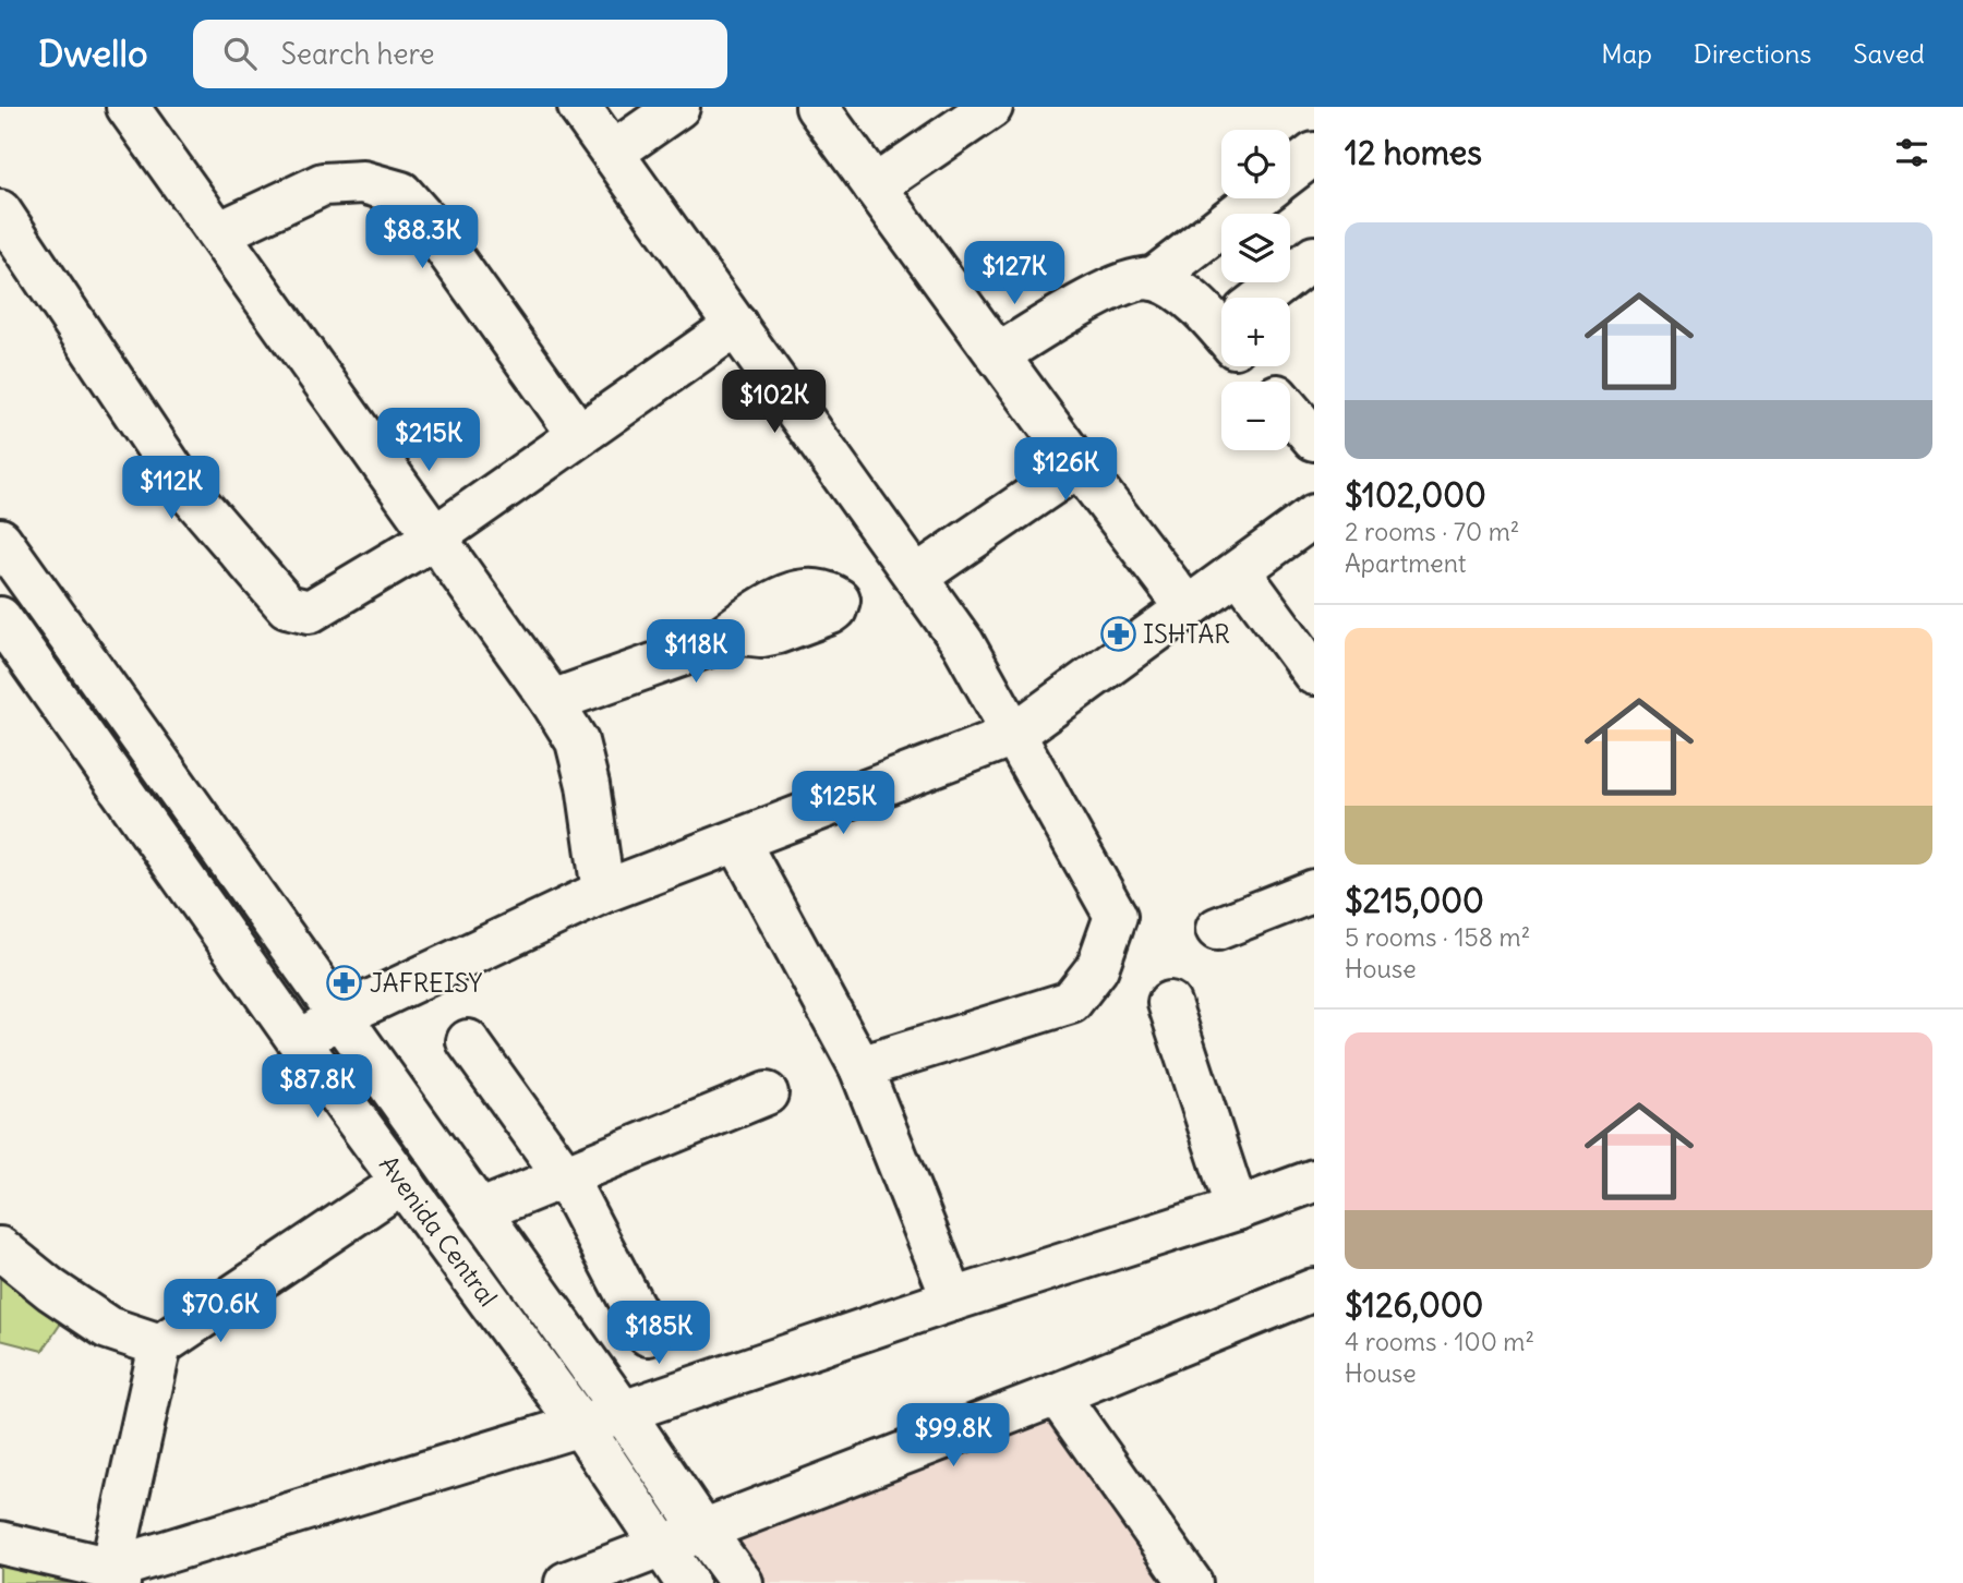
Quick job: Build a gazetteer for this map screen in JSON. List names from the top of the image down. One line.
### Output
{"streets":{"street":["Avenida Central"]},"places":{"pharmacy":["ISHTAR","JAFREISY"]},"page":{"header":"Dwello","search":"Search here","nav":["Map","Directions","Saved"],"heading":"12 homes","map_buttons":["+","−"],"list":[{"name":"$102,000","note":"2 rooms · 70 m² · Apartment"},{"name":"$215,000","note":"5 rooms · 158 m² · House"},{"name":"$126,000","note":"4 rooms · 100 m² · House"}],"price":["$88.3K","$127K","$102K","$215K","$126K","$112K","$118K","$125K","$87.8K","$70.6K","$185K","$99.8K"]}}
